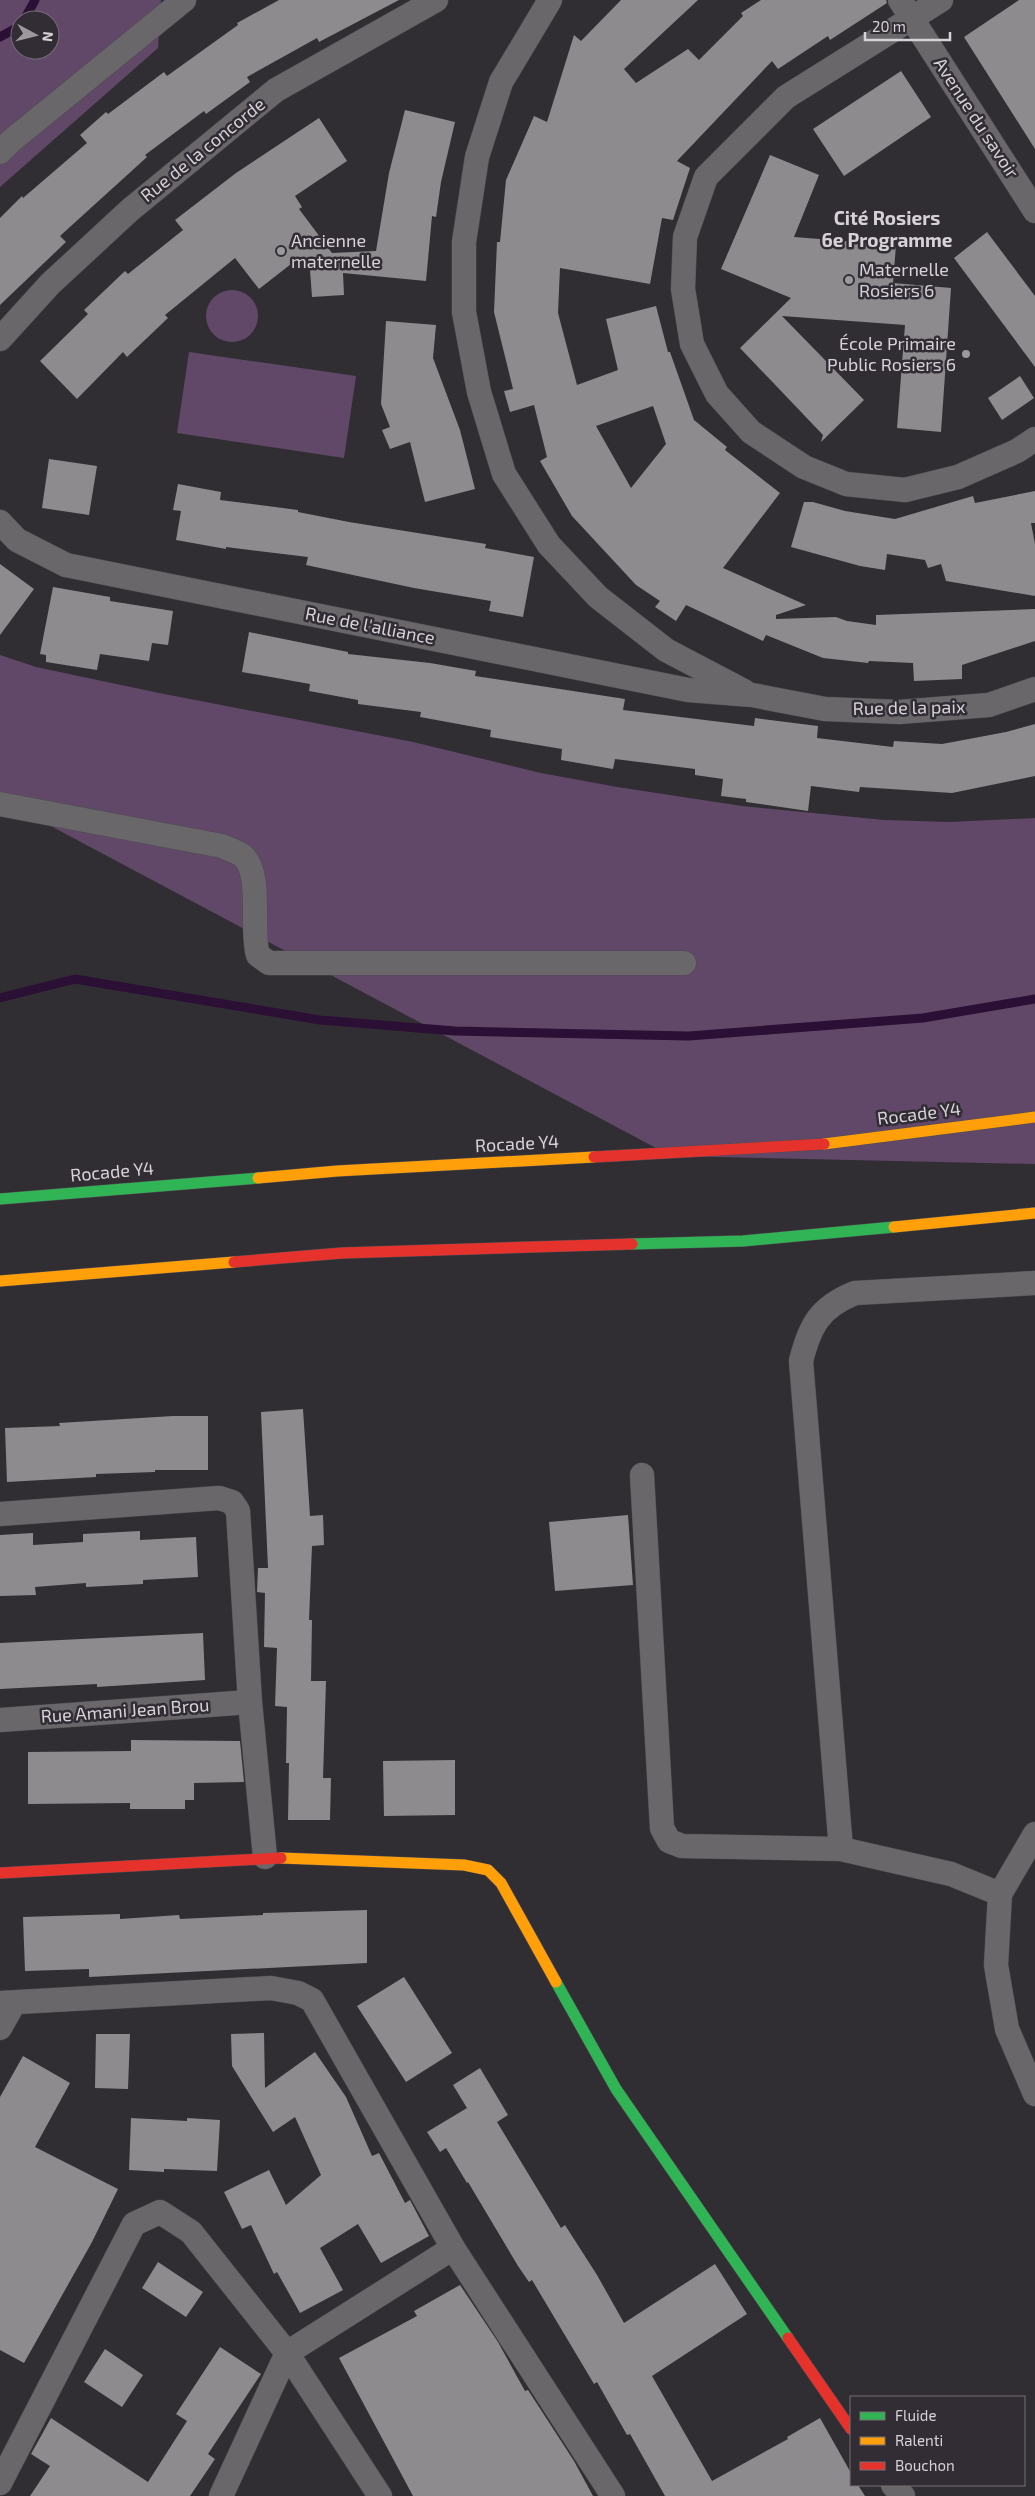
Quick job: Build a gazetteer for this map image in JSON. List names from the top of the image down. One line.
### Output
{"streets":{"main road":["Rocade Y4"],"street":["Avenue du savoir","Rue de la concorde","Rue de l'alliance","Rue de la paix","Rue Amani Jean Brou"]},"crossings":[["Rue de l'alliance","Rue de la paix"]],"districts":["Cité Rosiers 6e Programme"],"places":["Ancienne maternelle","Maternelle Rosiers 6","École Primaire Public Rosiers 6"],"legend":["Fluide","Ralenti","Bouchon"],"scale_bar":"20 m","north":"right"}
